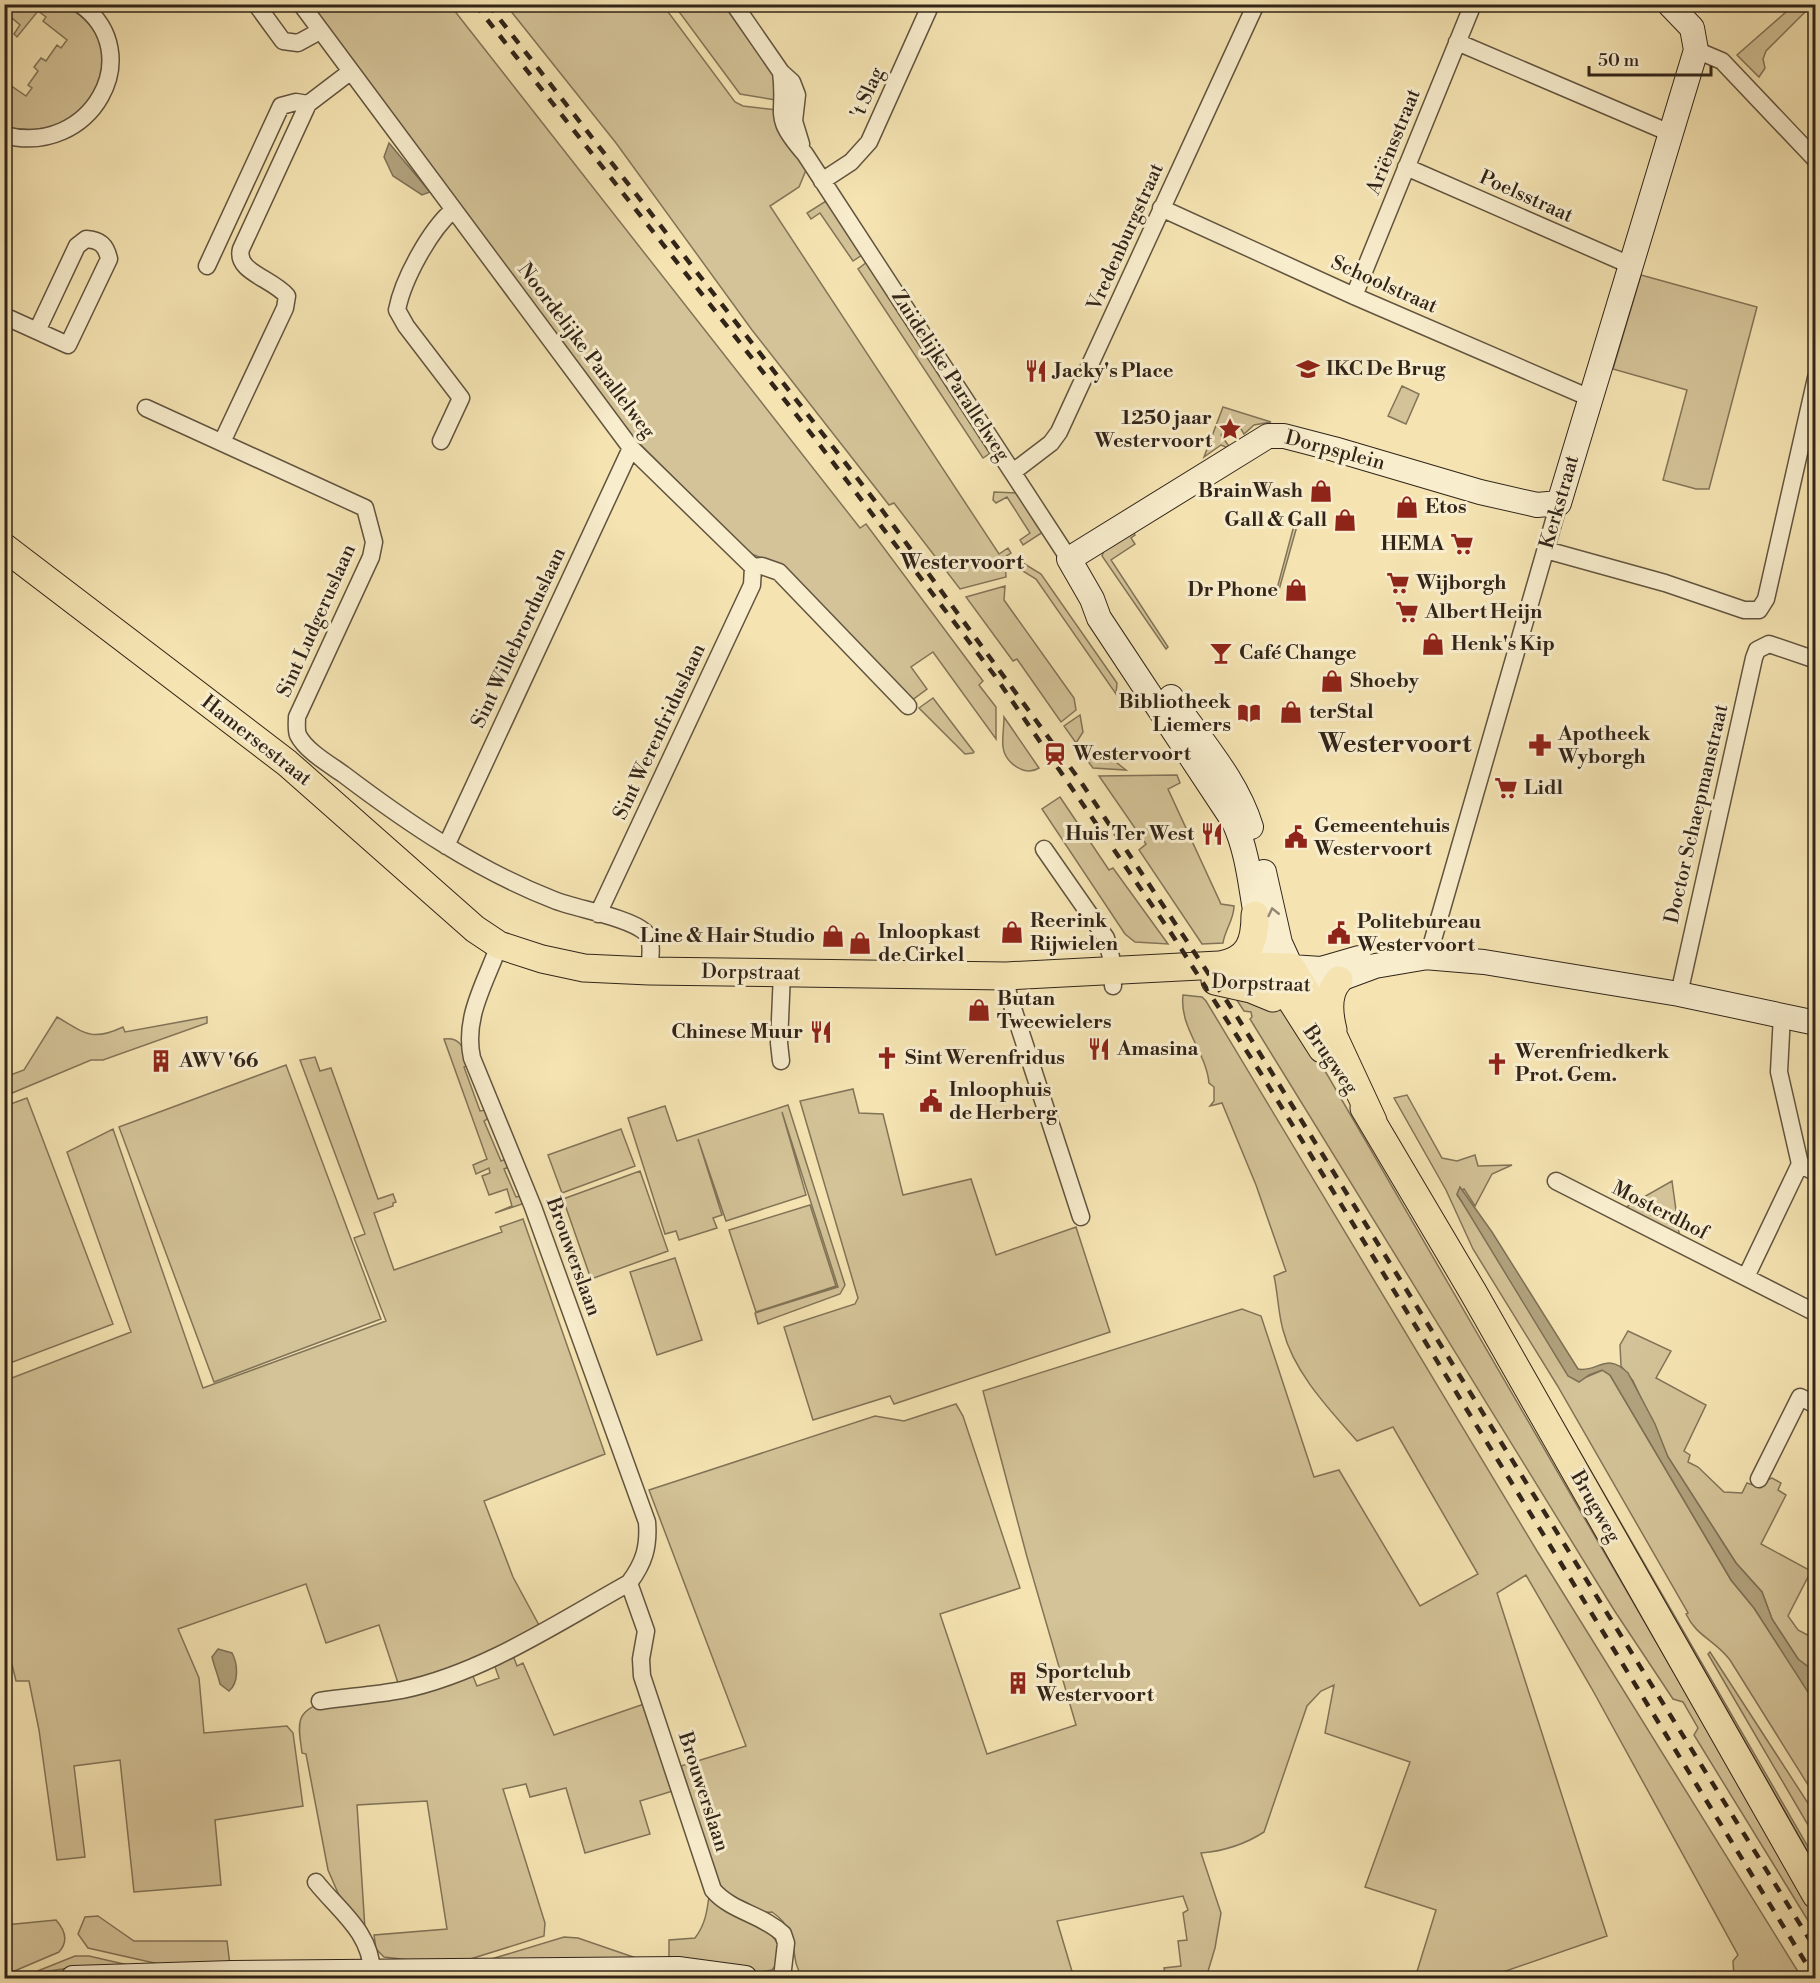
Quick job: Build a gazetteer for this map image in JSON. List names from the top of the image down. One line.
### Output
{"streets":{"main road":["Hamersestraat","Dorpstraat","Brugweg"],"street":["'t Slag","Ariënsstraat","Poelsstraat","Vredenburgstraat","Schoolstraat","Noordelijke Parallelweg","Zuidelijke Parallelweg","Dorpsplein","Kerkstraat","Sint Ludgeruslaan","Sint Willebrorduslaan","Sint Werenfriduslaan","Doctor Schaepmanstraat","Mosterdhof","Brouwerslaan"]},"crossings":[["'t Slag","Zuidelijke Parallelweg"],["Ariënsstraat","Poelsstraat"],["Ariënsstraat","Schoolstraat"],["Poelsstraat","Kerkstraat"],["Vredenburgstraat","Schoolstraat"],["Vredenburgstraat","Zuidelijke Parallelweg"],["Schoolstraat","Kerkstraat"],["Noordelijke Parallelweg","Sint Willebrorduslaan"],["Noordelijke Parallelweg","Sint Werenfriduslaan"],["Zuidelijke Parallelweg","Dorpsplein"],["Zuidelijke Parallelweg","Dorpstraat"],["Zuidelijke Parallelweg","Brugweg"],["Dorpsplein","Kerkstraat"],["Kerkstraat","Dorpstraat"],["Sint Ludgeruslaan","Sint Willebrorduslaan"],["Hamersestraat","Dorpstraat"],["Hamersestraat","Brouwerslaan"],["Doctor Schaepmanstraat","Dorpstraat"],["Dorpstraat","Brugweg"],["Dorpstraat","Brouwerslaan"]],"districts":["Westervoort","Westervoort"],"places":{"school or university":["IKC De Brug"],"restaurant":["Jacky's Place","Huis Ter West","Chinese Muur","Amasina"],"place":["1250 jaar Westervoort"],"shop":["BrainWash","Etos","Gall & Gall","Dr Phone","Henk's Kip","Shoeby","terStal","Reerink Rijwielen","Line & Hair Studio","Inloopkast de Cirkel","Butan Tweewielers"],"supermarket":["HEMA","Wijborgh","Albert Heijn","Lidl"],"bar":["Café Change"],"library":["Bibliotheek Liemers"],"pharmacy":["Apotheek Wyborgh"],"station":["Westervoort"],"public building":["Gemeentehuis Westervoort","Politebureau Westervoort","Inloophuis de Herberg"],"church":["Sint Werenfridus","Werenfriedkerk Prot. Gem."],"building":["AWV '66","Sportclub Westervoort"]},"scale_bar":"50 m"}
